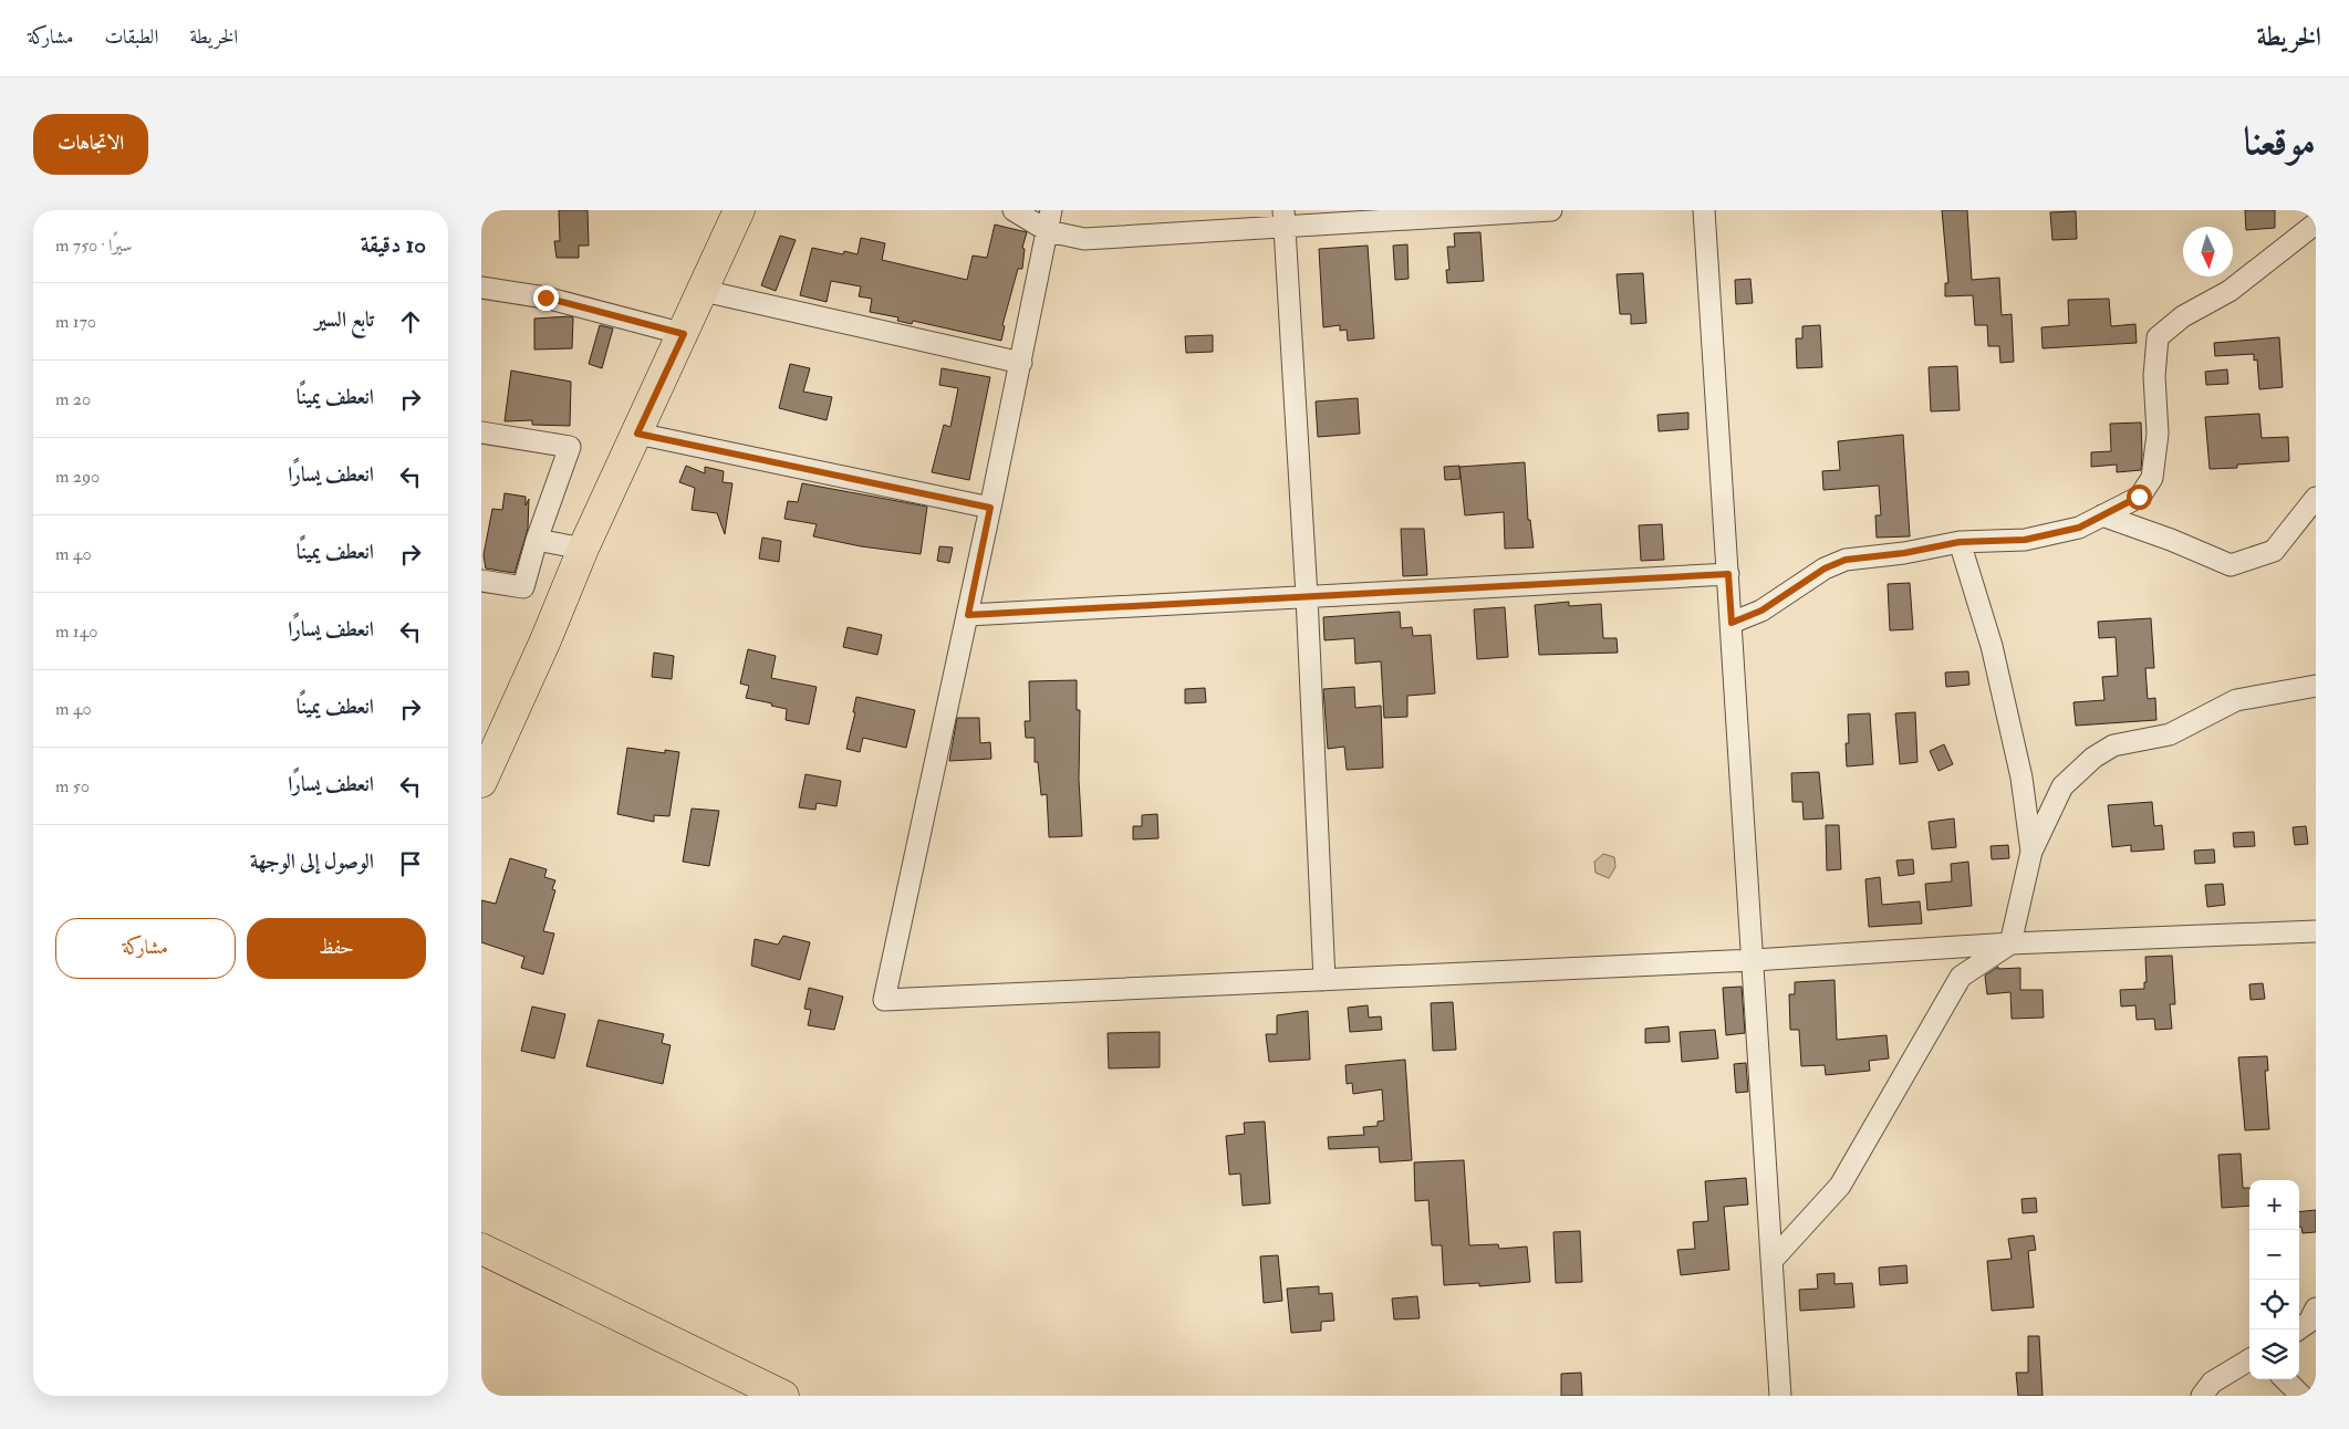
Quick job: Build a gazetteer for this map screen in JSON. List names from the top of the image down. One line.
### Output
{"north":"bottom","page":{"header":"الخريطة","nav":["الخريطة","الطبقات","مشاركة"],"title":"موقعنا","buttons":["الاتجاهات",["حفظ","مشاركة"]],"heading":["10 دقيقة","سيرًا · 750 m"],"list":[["تابع السير","170 m"],["انعطف يمينًا","20 m"],["انعطف يسارًا","290 m"],["انعطف يمينًا","40 m"],["انعطف يسارًا","140 m"],["انعطف يمينًا","40 m"],["انعطف يسارًا","50 m"],"الوصول إلى الوجهة"],"map_buttons":["+","−"]}}
